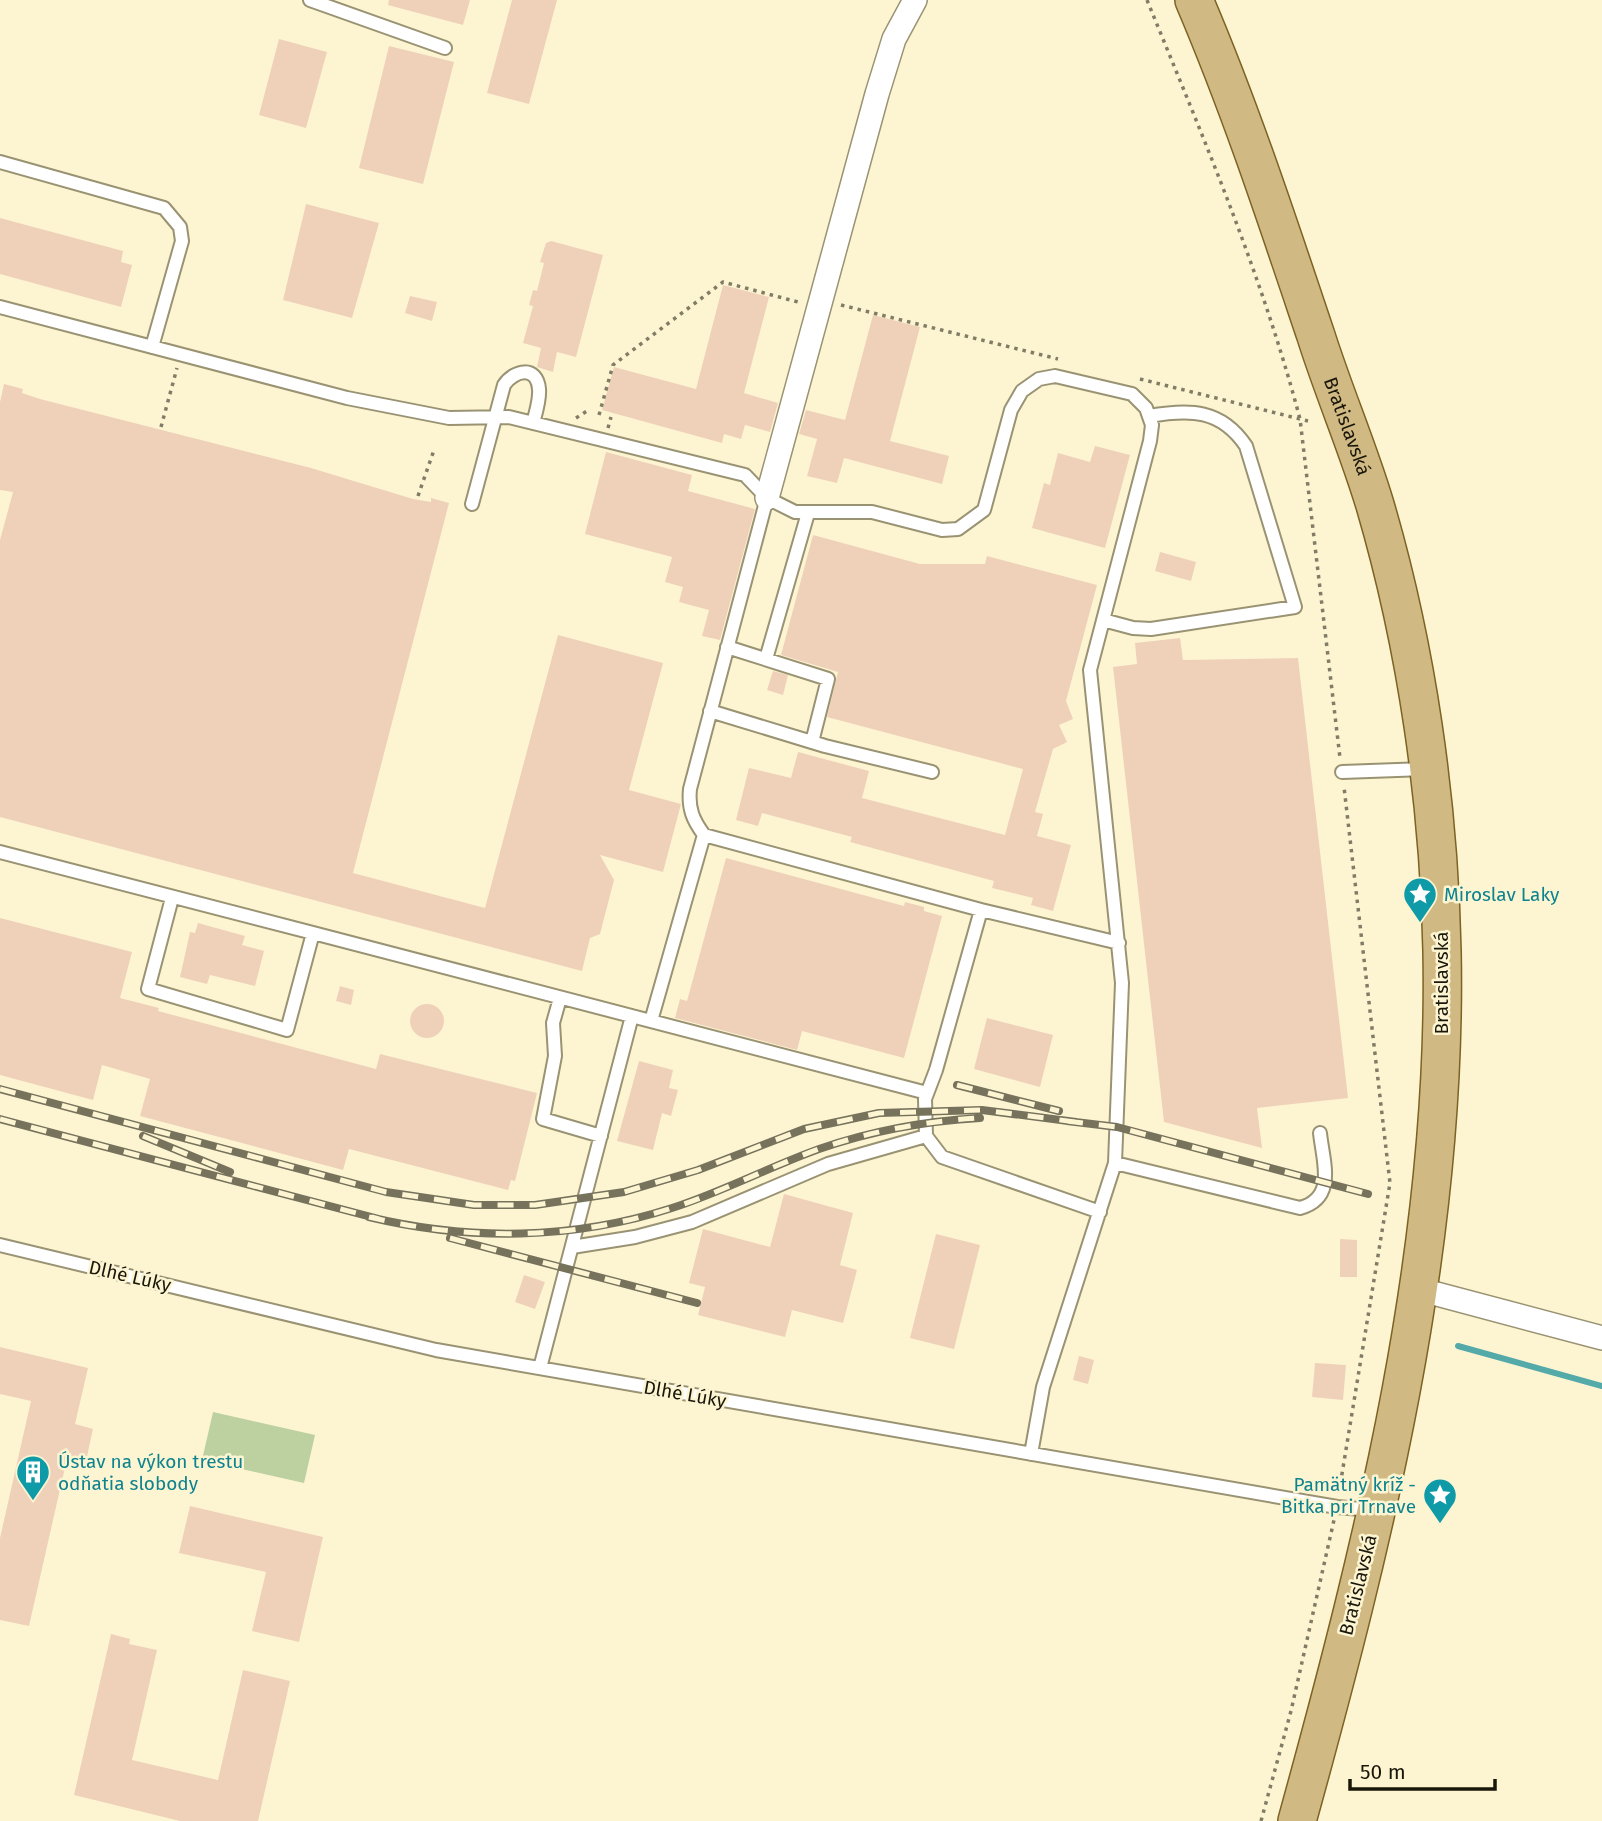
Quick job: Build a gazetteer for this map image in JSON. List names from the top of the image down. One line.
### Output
{"streets":{"main road":["Bratislavská"],"lane":["Dlhé Lúky"]},"crossings":[["Bratislavská","Dlhé Lúky"]],"places":{"place":["Miroslav Laky","Pamätný kríž - Bitka pri Trnave"],"building":["Ústav na výkon trestu odňatia slobody"]},"scale_bar":"50 m"}
